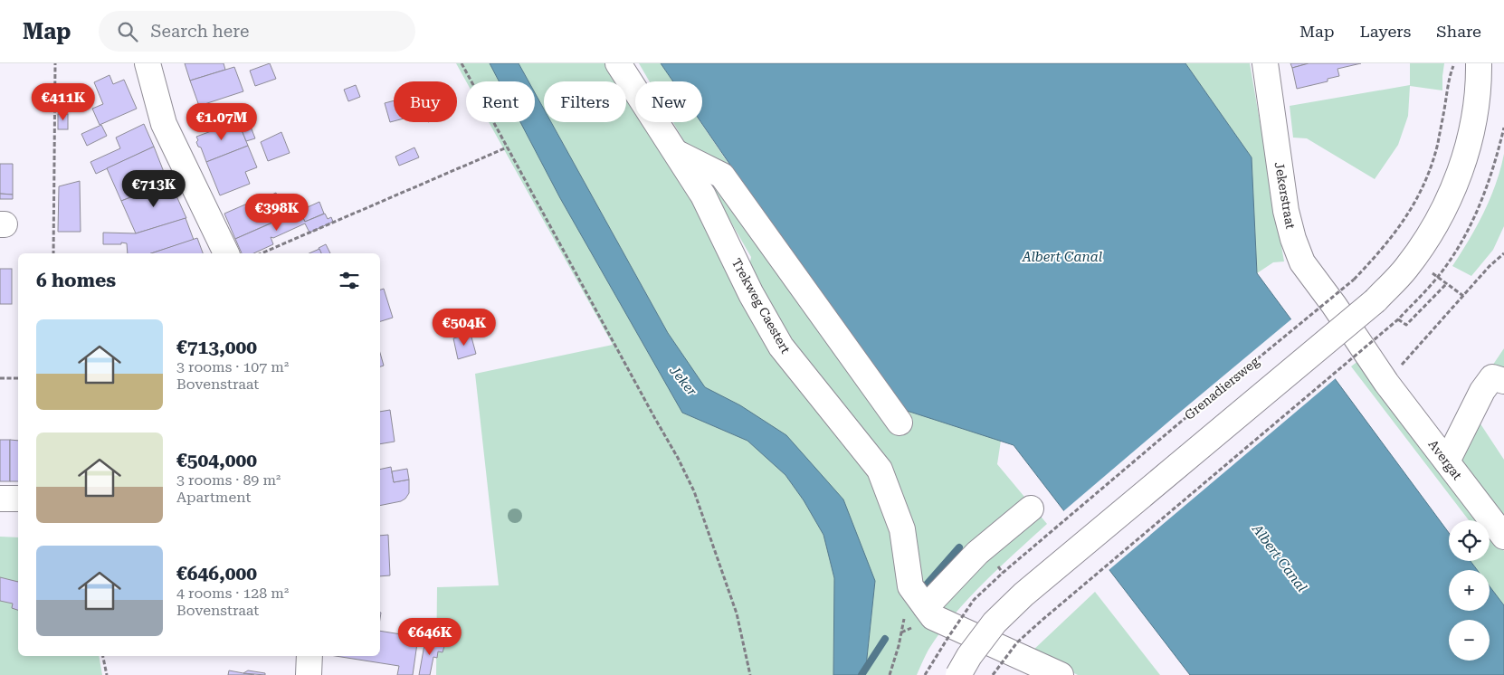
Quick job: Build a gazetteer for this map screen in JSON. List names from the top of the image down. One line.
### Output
{"streets":{"street":["Jekerstraat","Trekweg Caestert","Avergat"],"path":["Grenadiersweg"]},"crossings":[["Jekerstraat","Avergat"]],"water":["Albert Canal","Jeker"],"page":{"header":"Map","search":"Search here","nav":["Map","Layers","Share"],"chip":["Buy","Rent","Filters","New"],"price":["€411K","€1.07M","€713K","€398K","€504K","€646K"],"heading":"6 homes","list":[{"name":"€713,000","note":"3 rooms · 107 m² · Bovenstraat"},{"name":"€504,000","note":"3 rooms · 89 m² · Apartment"},{"name":"€646,000","note":"4 rooms · 128 m² · Bovenstraat"}],"map_buttons":["+","−"]}}
